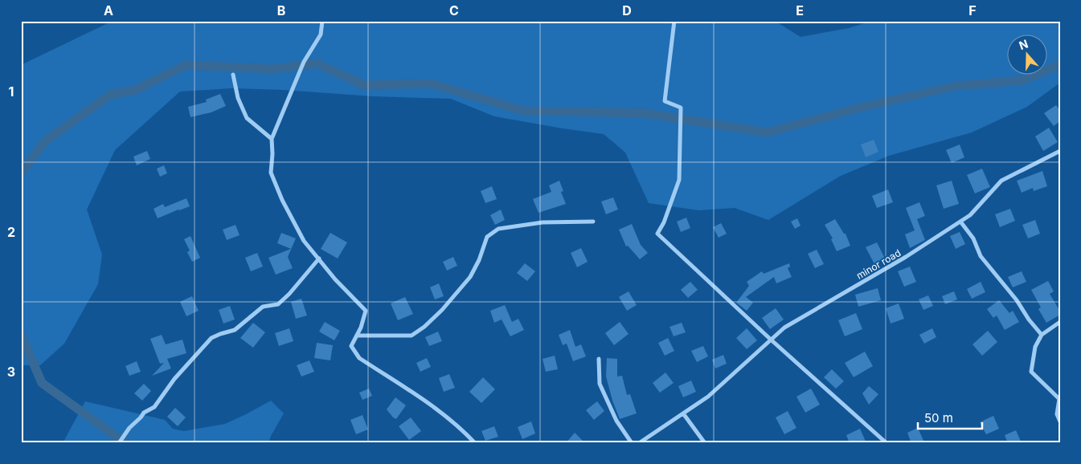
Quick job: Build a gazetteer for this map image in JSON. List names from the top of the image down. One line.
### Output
{"streets":{"street":["minor road"]},"scale_bar":"50 m","north":"top","grid":{"columns":["A","B","C","D","E","F"],"rows":["1","2","3"]}}
